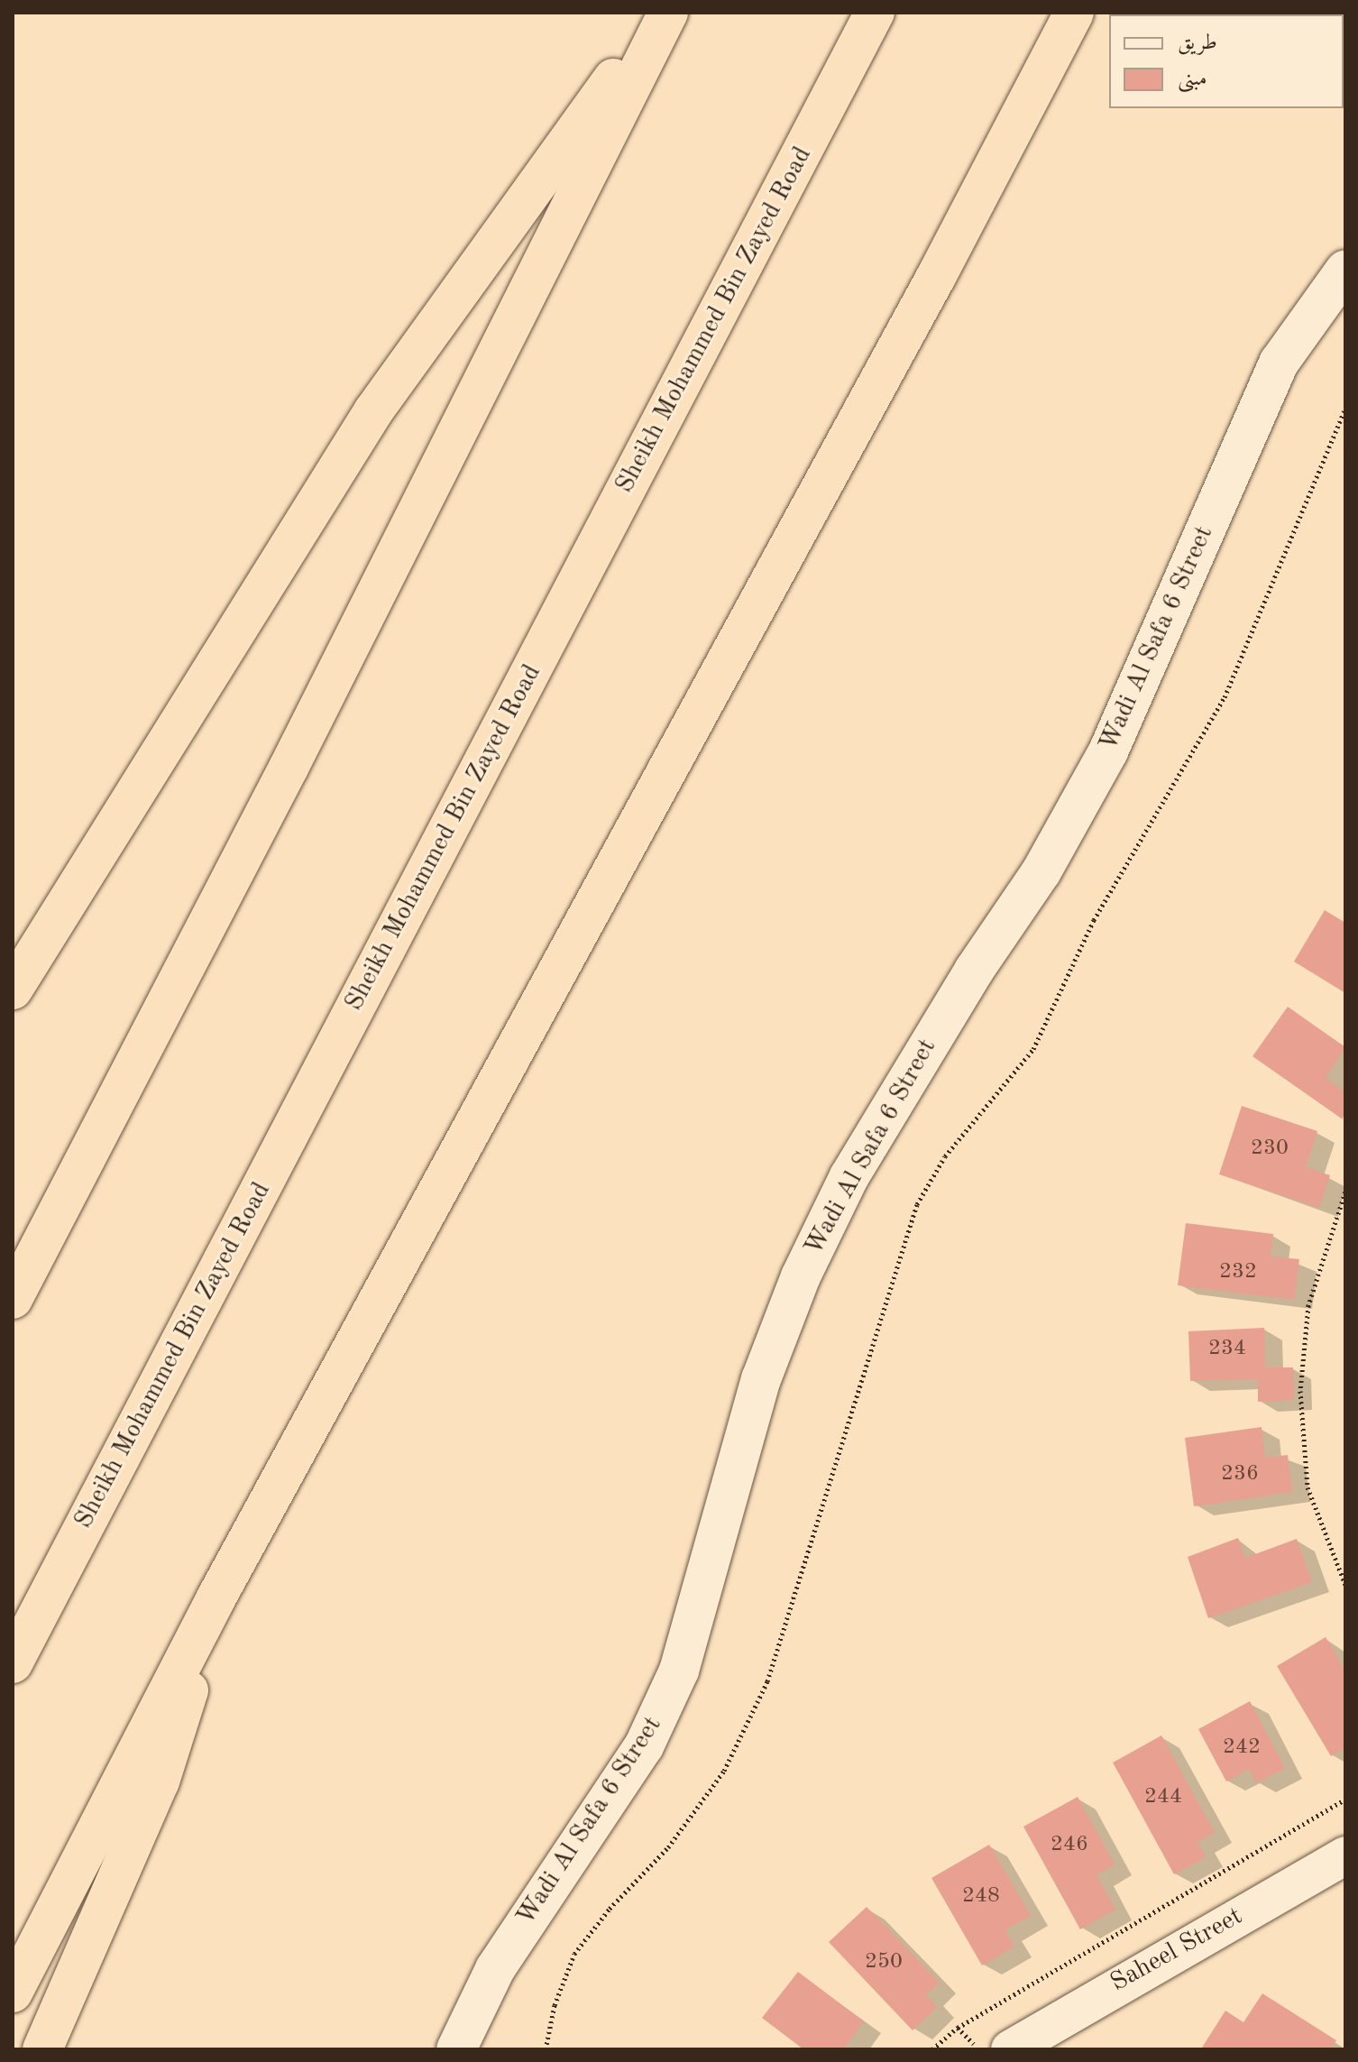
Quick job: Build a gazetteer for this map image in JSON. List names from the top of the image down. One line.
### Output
{"streets":{"highway":["Sheikh Mohammed Bin Zayed Road"],"street":["Wadi Al Safa 6 Street","Saheel Street"]},"house_numbers":["230","232","234","236","242","244","246","248","250"],"legend":["طريق","مبنى"]}
